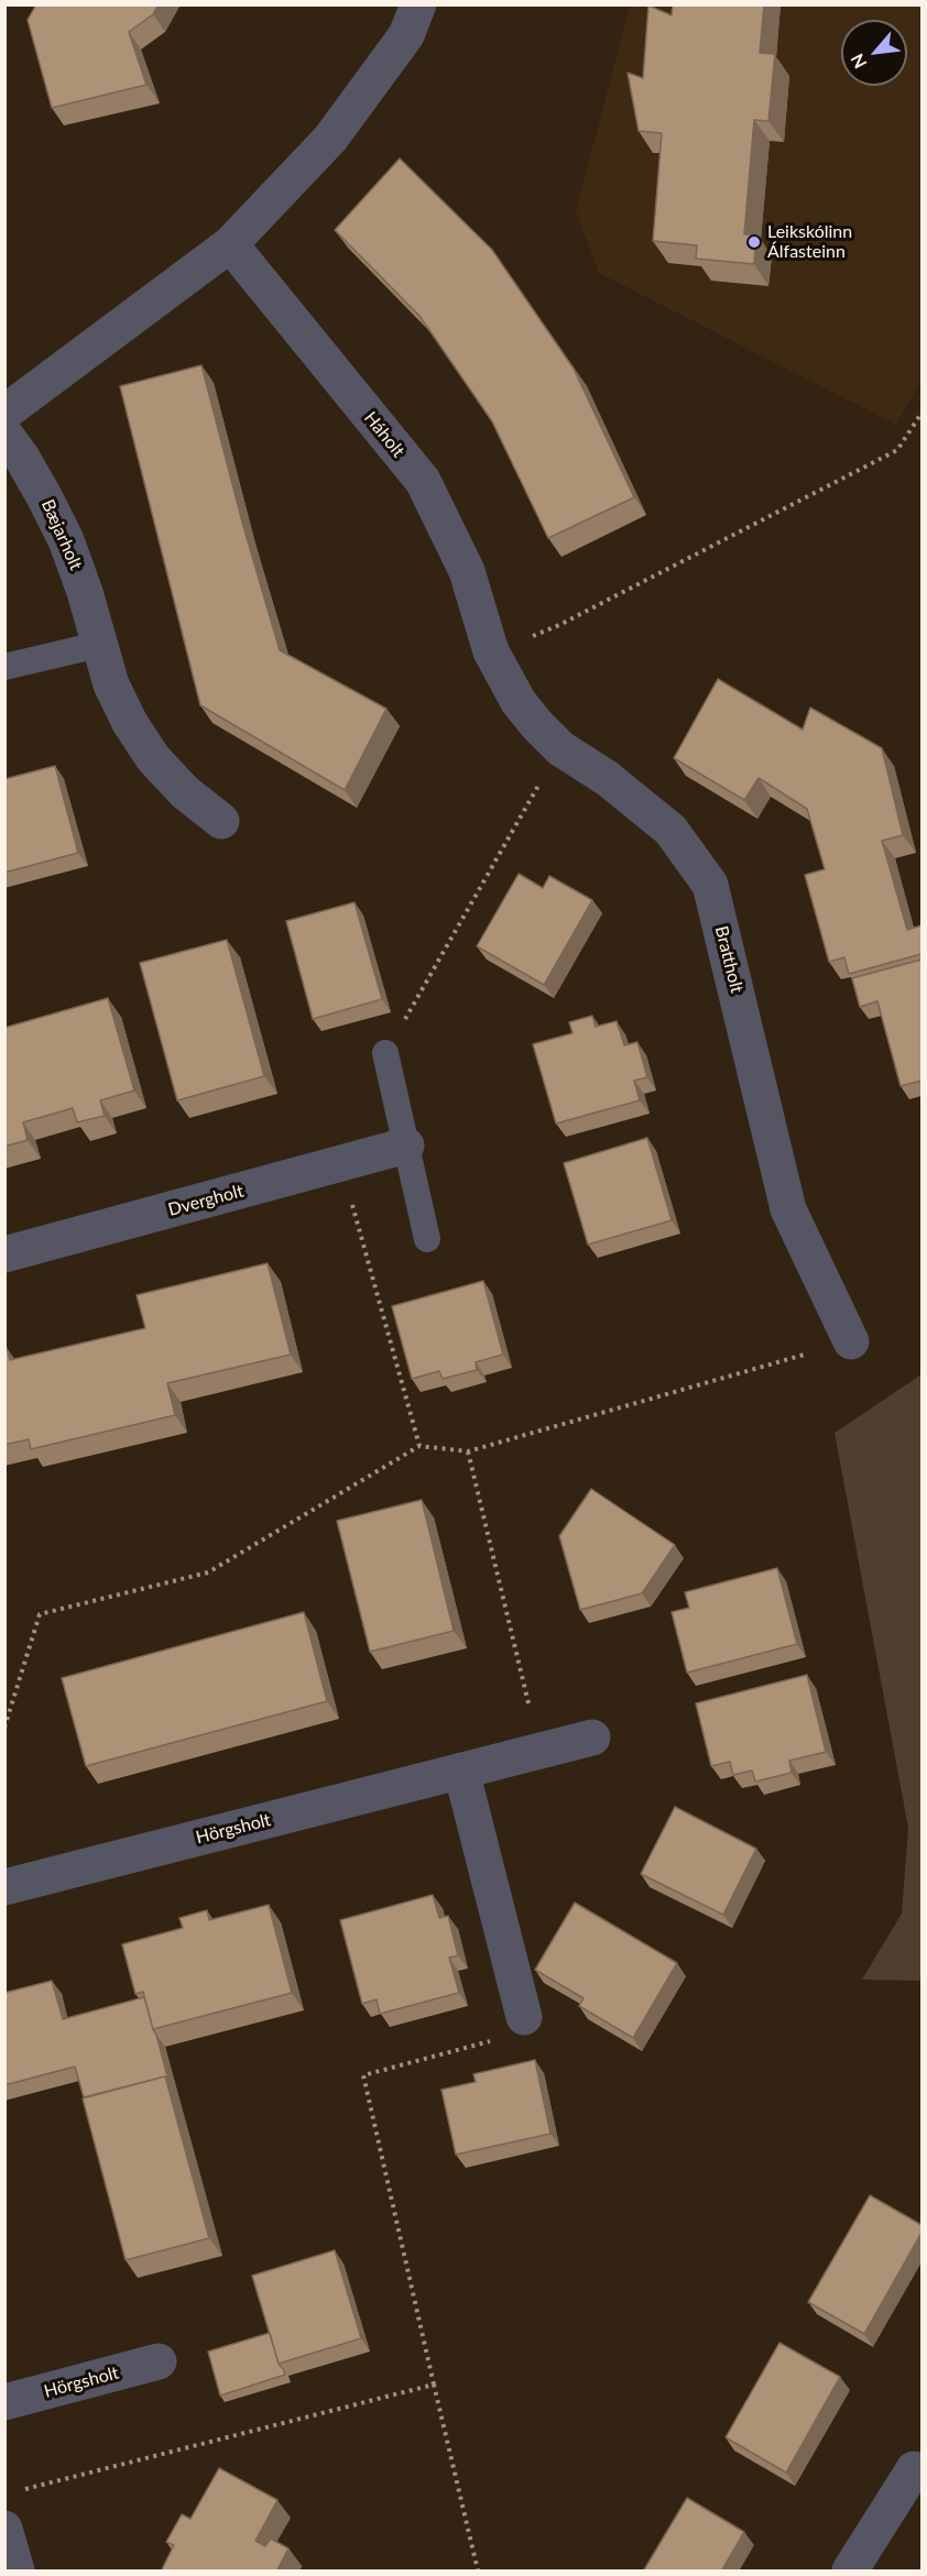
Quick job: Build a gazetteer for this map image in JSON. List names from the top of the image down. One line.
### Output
{"streets":{"street":["Háholt","Bæjarholt","Brattholt","Dvergholt","Hörgsholt"]},"crossings":[["Háholt","Brattholt"]],"places":["Leikskólinn Álfasteinn"],"north":"bottom left"}
